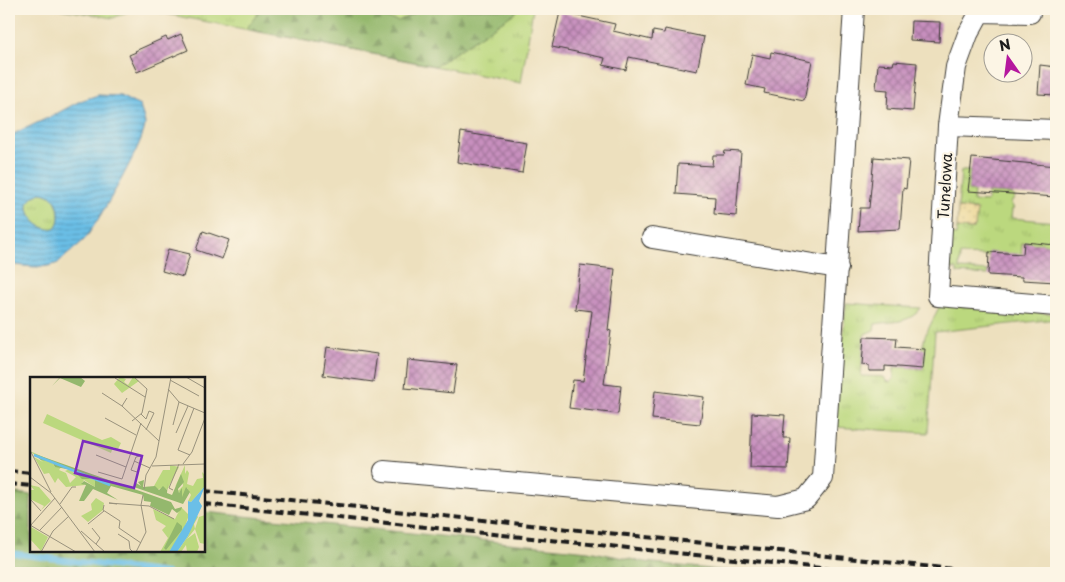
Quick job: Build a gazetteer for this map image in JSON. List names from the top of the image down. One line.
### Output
{"streets":{"street":["Tunelowa"]},"north":"top"}
